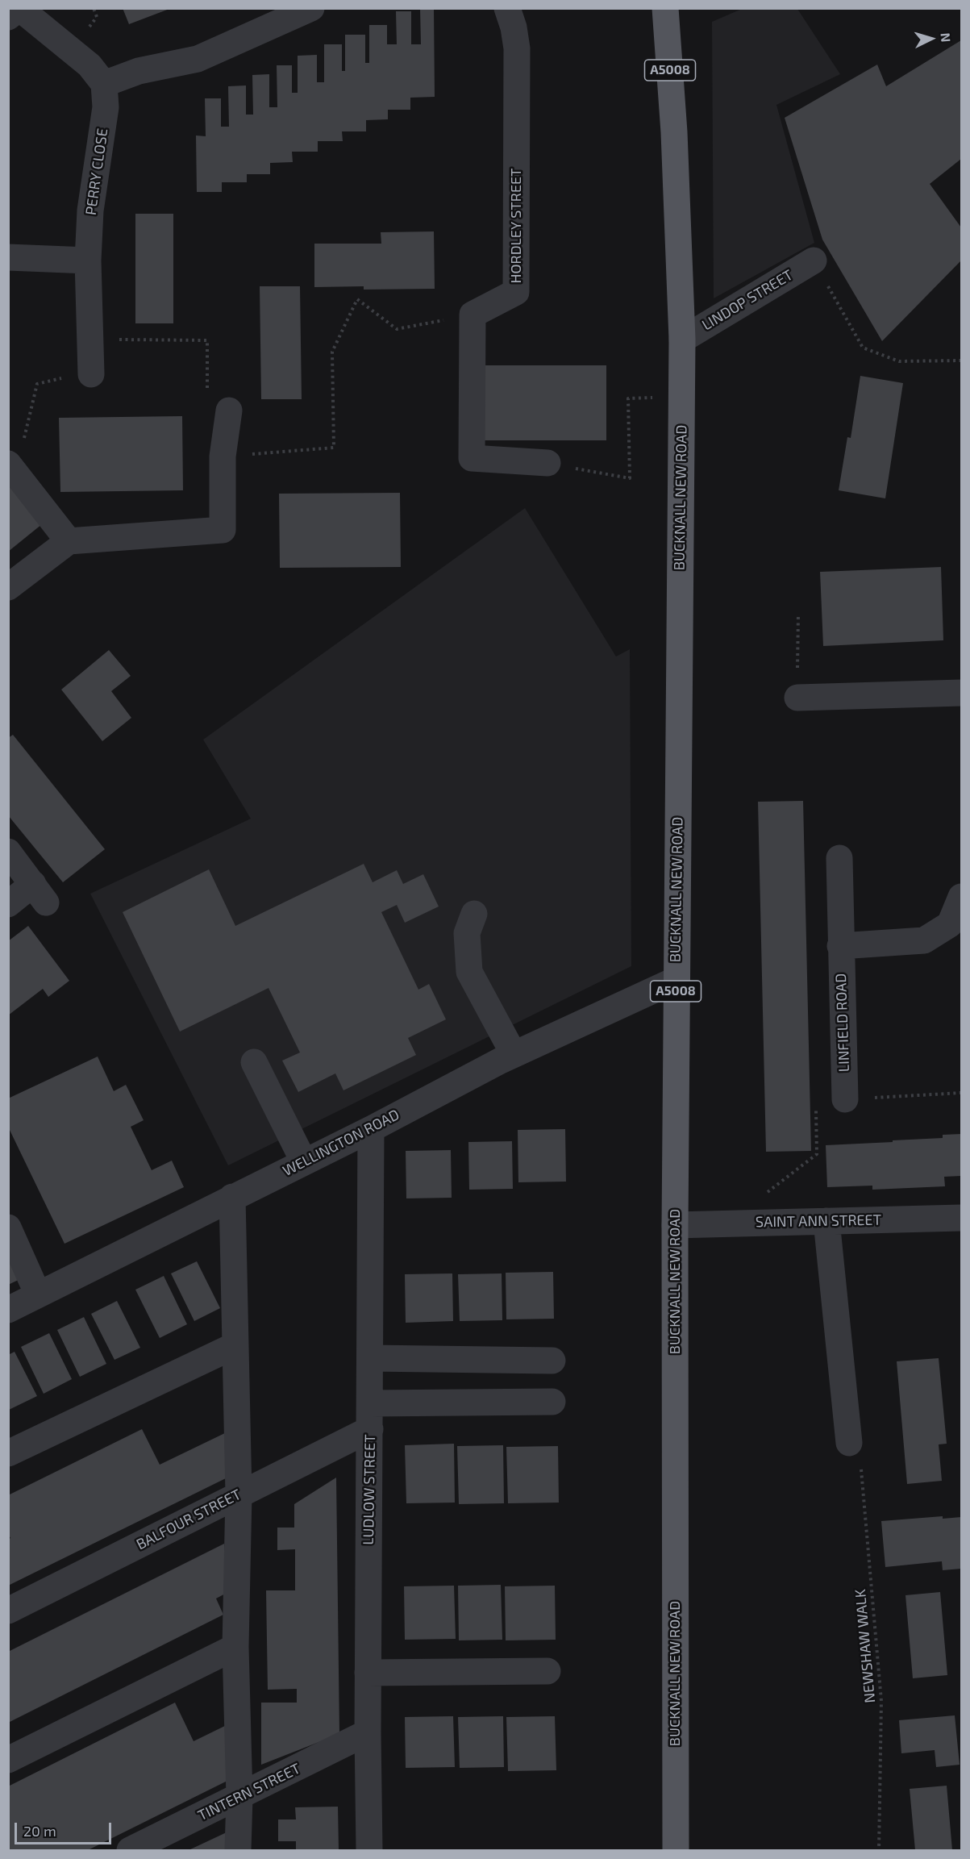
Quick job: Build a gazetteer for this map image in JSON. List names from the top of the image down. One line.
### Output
{"streets":{"main road":["A5008","BUCKNALL NEW ROAD"],"street":["PERRY CLOSE","HORDLEY STREET","LINDOP STREET","LINFIELD ROAD","WELLINGTON ROAD","SAINT ANN STREET","LUDLOW STREET","BALFOUR STREET","TINTERN STREET"],"path":["NEWSHAW WALK"]},"crossings":[["LINDOP STREET","BUCKNALL NEW ROAD"],["BUCKNALL NEW ROAD","WELLINGTON ROAD"],["BUCKNALL NEW ROAD","SAINT ANN STREET"],["WELLINGTON ROAD","LUDLOW STREET"],["LUDLOW STREET","BALFOUR STREET"],["LUDLOW STREET","TINTERN STREET"]],"scale_bar":"20 m","north":"right"}
